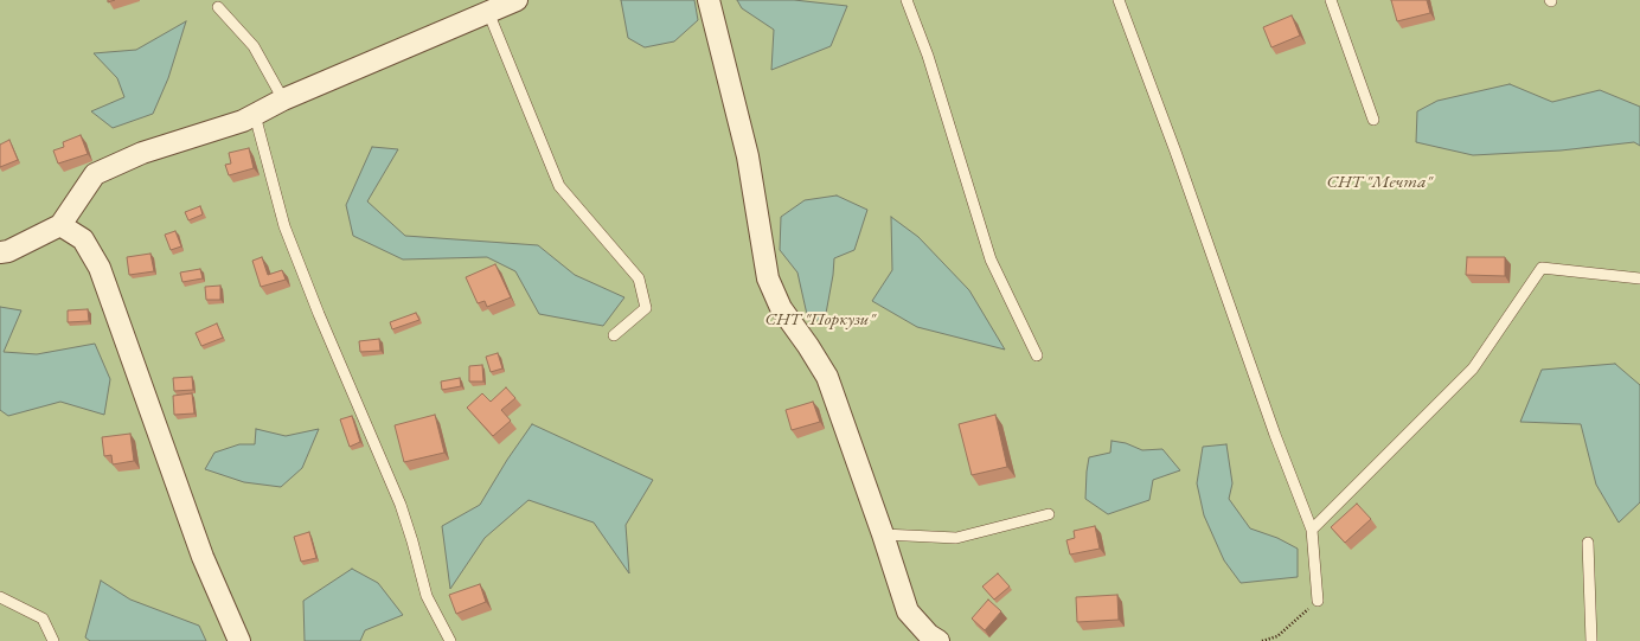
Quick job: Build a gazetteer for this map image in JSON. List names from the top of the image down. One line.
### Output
{"parks":["СНТ \"Мечта\"","СНТ \"Поркузи\""]}
